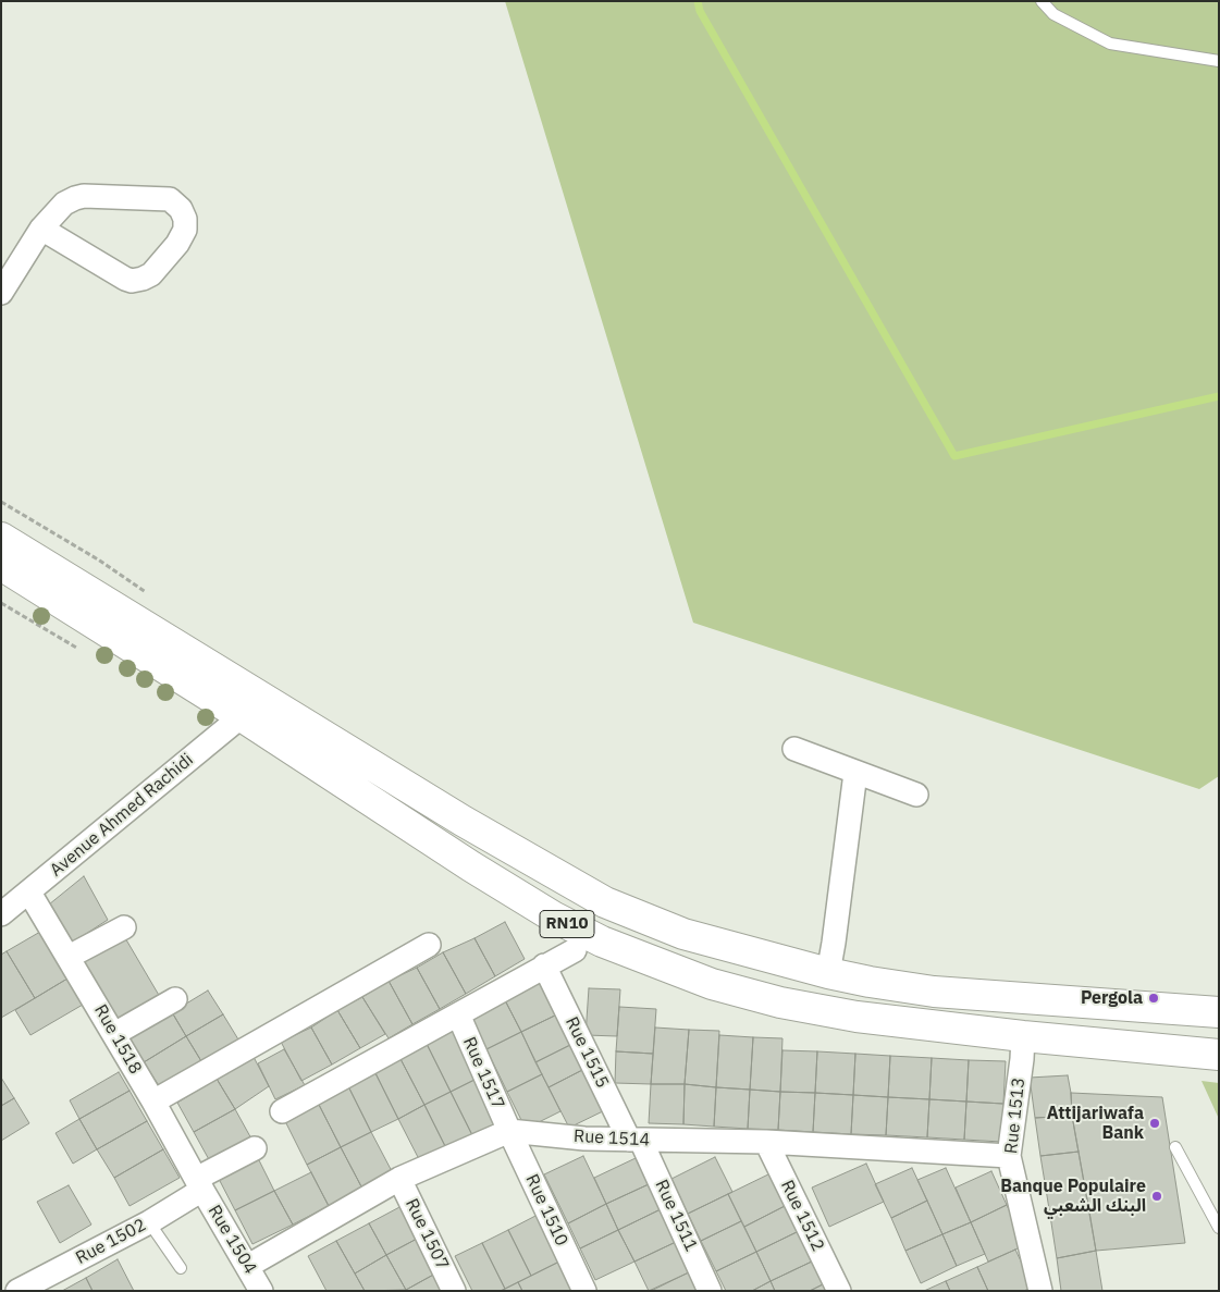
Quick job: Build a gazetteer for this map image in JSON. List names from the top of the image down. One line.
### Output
{"streets":{"main road":["RN10"],"street":["Avenue Ahmed Rachidi","Rue 1518","Rue 1515","Rue 1517","Rue 1513","Rue 1514","Rue 1510","Rue 1511","Rue 1512","Rue 1507","Rue 1504","Rue 1502"]},"crossings":[["Avenue Ahmed Rachidi","RN10"],["Avenue Ahmed Rachidi","Rue 1518"],["RN10","Rue 1513"],["Rue 1518","Rue 1504"],["Rue 1518","Rue 1502"],["Rue 1515","Rue 1514"],["Rue 1515","Rue 1511"],["Rue 1517","Rue 1514"],["Rue 1517","Rue 1510"],["Rue 1513","Rue 1514"],["Rue 1514","Rue 1510"],["Rue 1514","Rue 1511"],["Rue 1514","Rue 1512"],["Rue 1514","Rue 1507"],["Rue 1514","Rue 1504"],["Rue 1504","Rue 1502"]],"places":["Pergola","Attijariwafa Bank","Banque Populaire البنك الشعبي"]}
